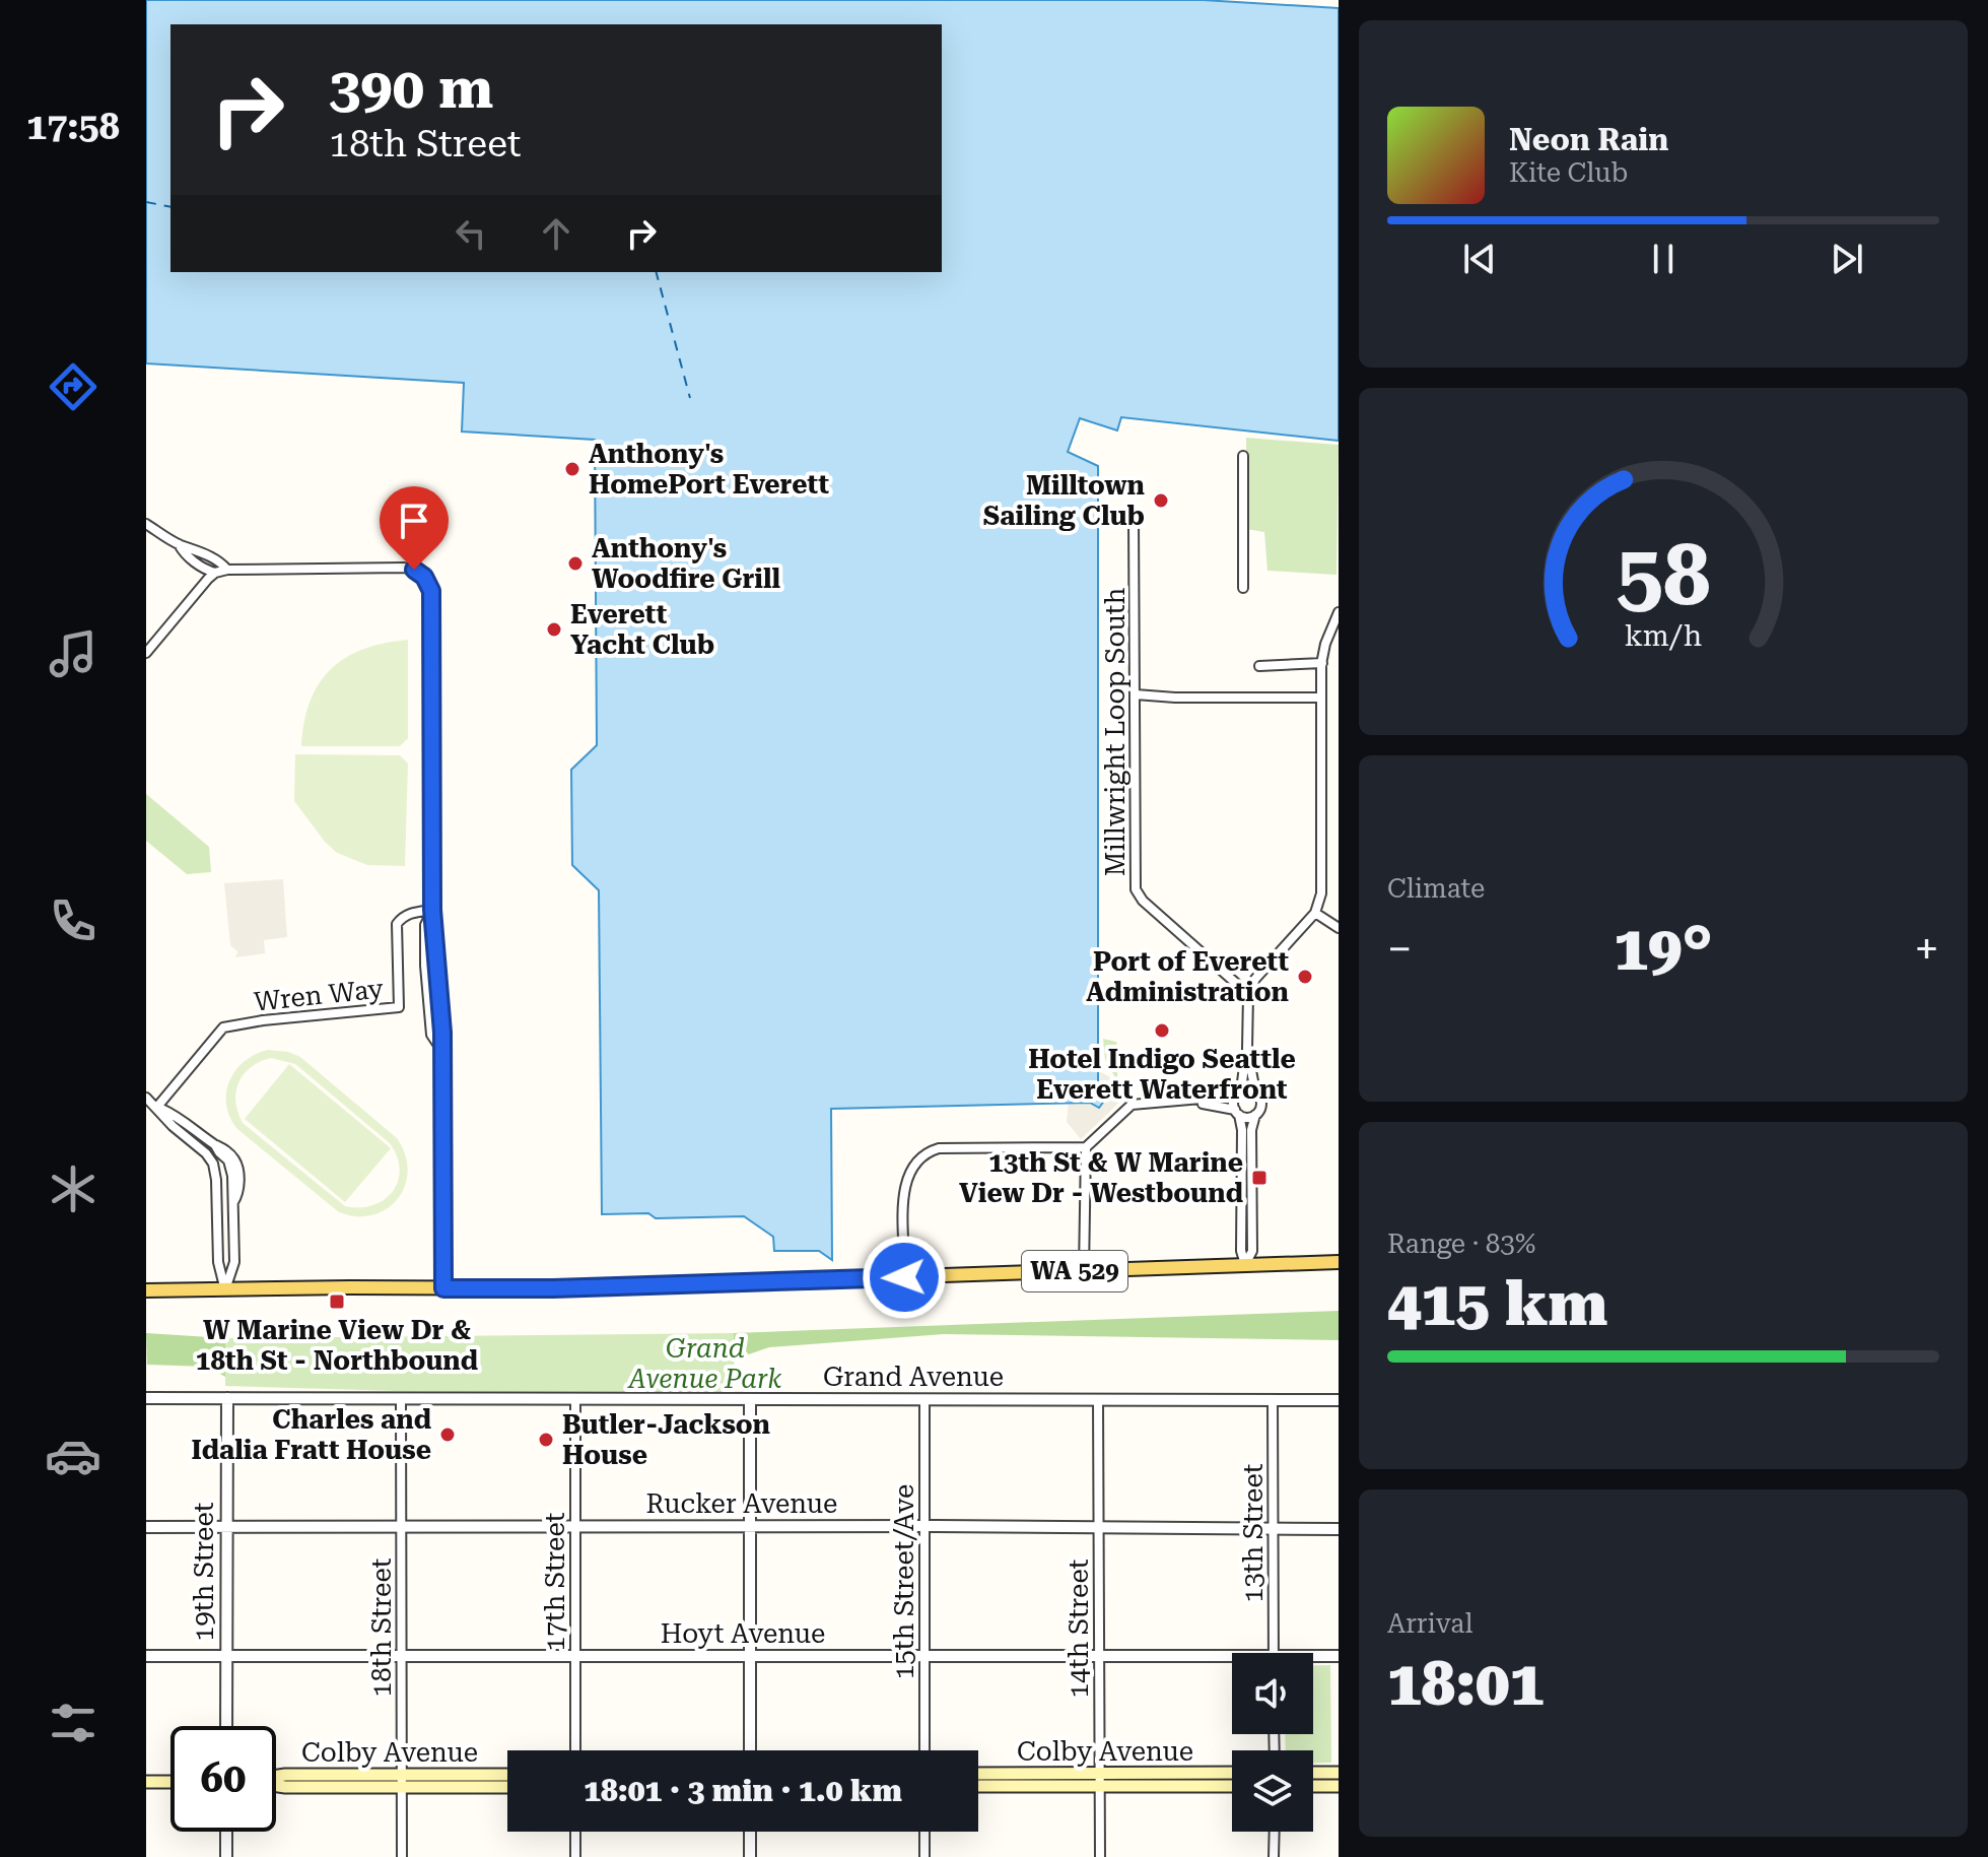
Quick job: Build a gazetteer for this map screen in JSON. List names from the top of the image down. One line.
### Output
{"streets":{"main road":["WA 529","Colby Avenue"],"street":["Millwright Loop South","Wren Way","Grand Avenue","Rucker Avenue","13th Street","19th Street","17th Street","15th Street/Ave","18th Street","14th Street","Hoyt Avenue"]},"crossings":[["Grand Avenue","13th Street"],["Grand Avenue","19th Street"],["Grand Avenue","17th Street"],["Grand Avenue","15th Street/Ave"],["Grand Avenue","18th Street"],["Grand Avenue","14th Street"],["Rucker Avenue","13th Street"],["Rucker Avenue","19th Street"],["Rucker Avenue","17th Street"],["Rucker Avenue","15th Street/Ave"],["Rucker Avenue","18th Street"],["Rucker Avenue","14th Street"],["19th Street","Hoyt Avenue"],["17th Street","Hoyt Avenue"],["15th Street/Ave","Hoyt Avenue"],["18th Street","Hoyt Avenue"],["18th Street","Colby Avenue"],["14th Street","Hoyt Avenue"],["14th Street","Colby Avenue"]],"parks":["Grand Avenue Park"],"places":{"other":["Anthony's HomePort Everett","Milltown Sailing Club","Anthony's Woodfire Grill","Everett Yacht Club","Port of Everett Administration","Hotel Indigo Seattle Everett Waterfront","Charles and Idalia Fratt House","Butler-Jackson House"],"transit":["13th St & W Marine View Dr - Westbound","W Marine View Dr & 18th St - Northbound"]},"page":{"tabs":"17:58","turn":["390 m","18th Street"],"song":["Neon Rain","Kite Club"],"tile":["Climate",["Range · 83%","415 km"],["Arrival","18:01"]],"heat":["−","19°","+"],"limit":"60","trip":"18:01 · 3 min · 1.0 km","gauge":["58","km/h"]}}
